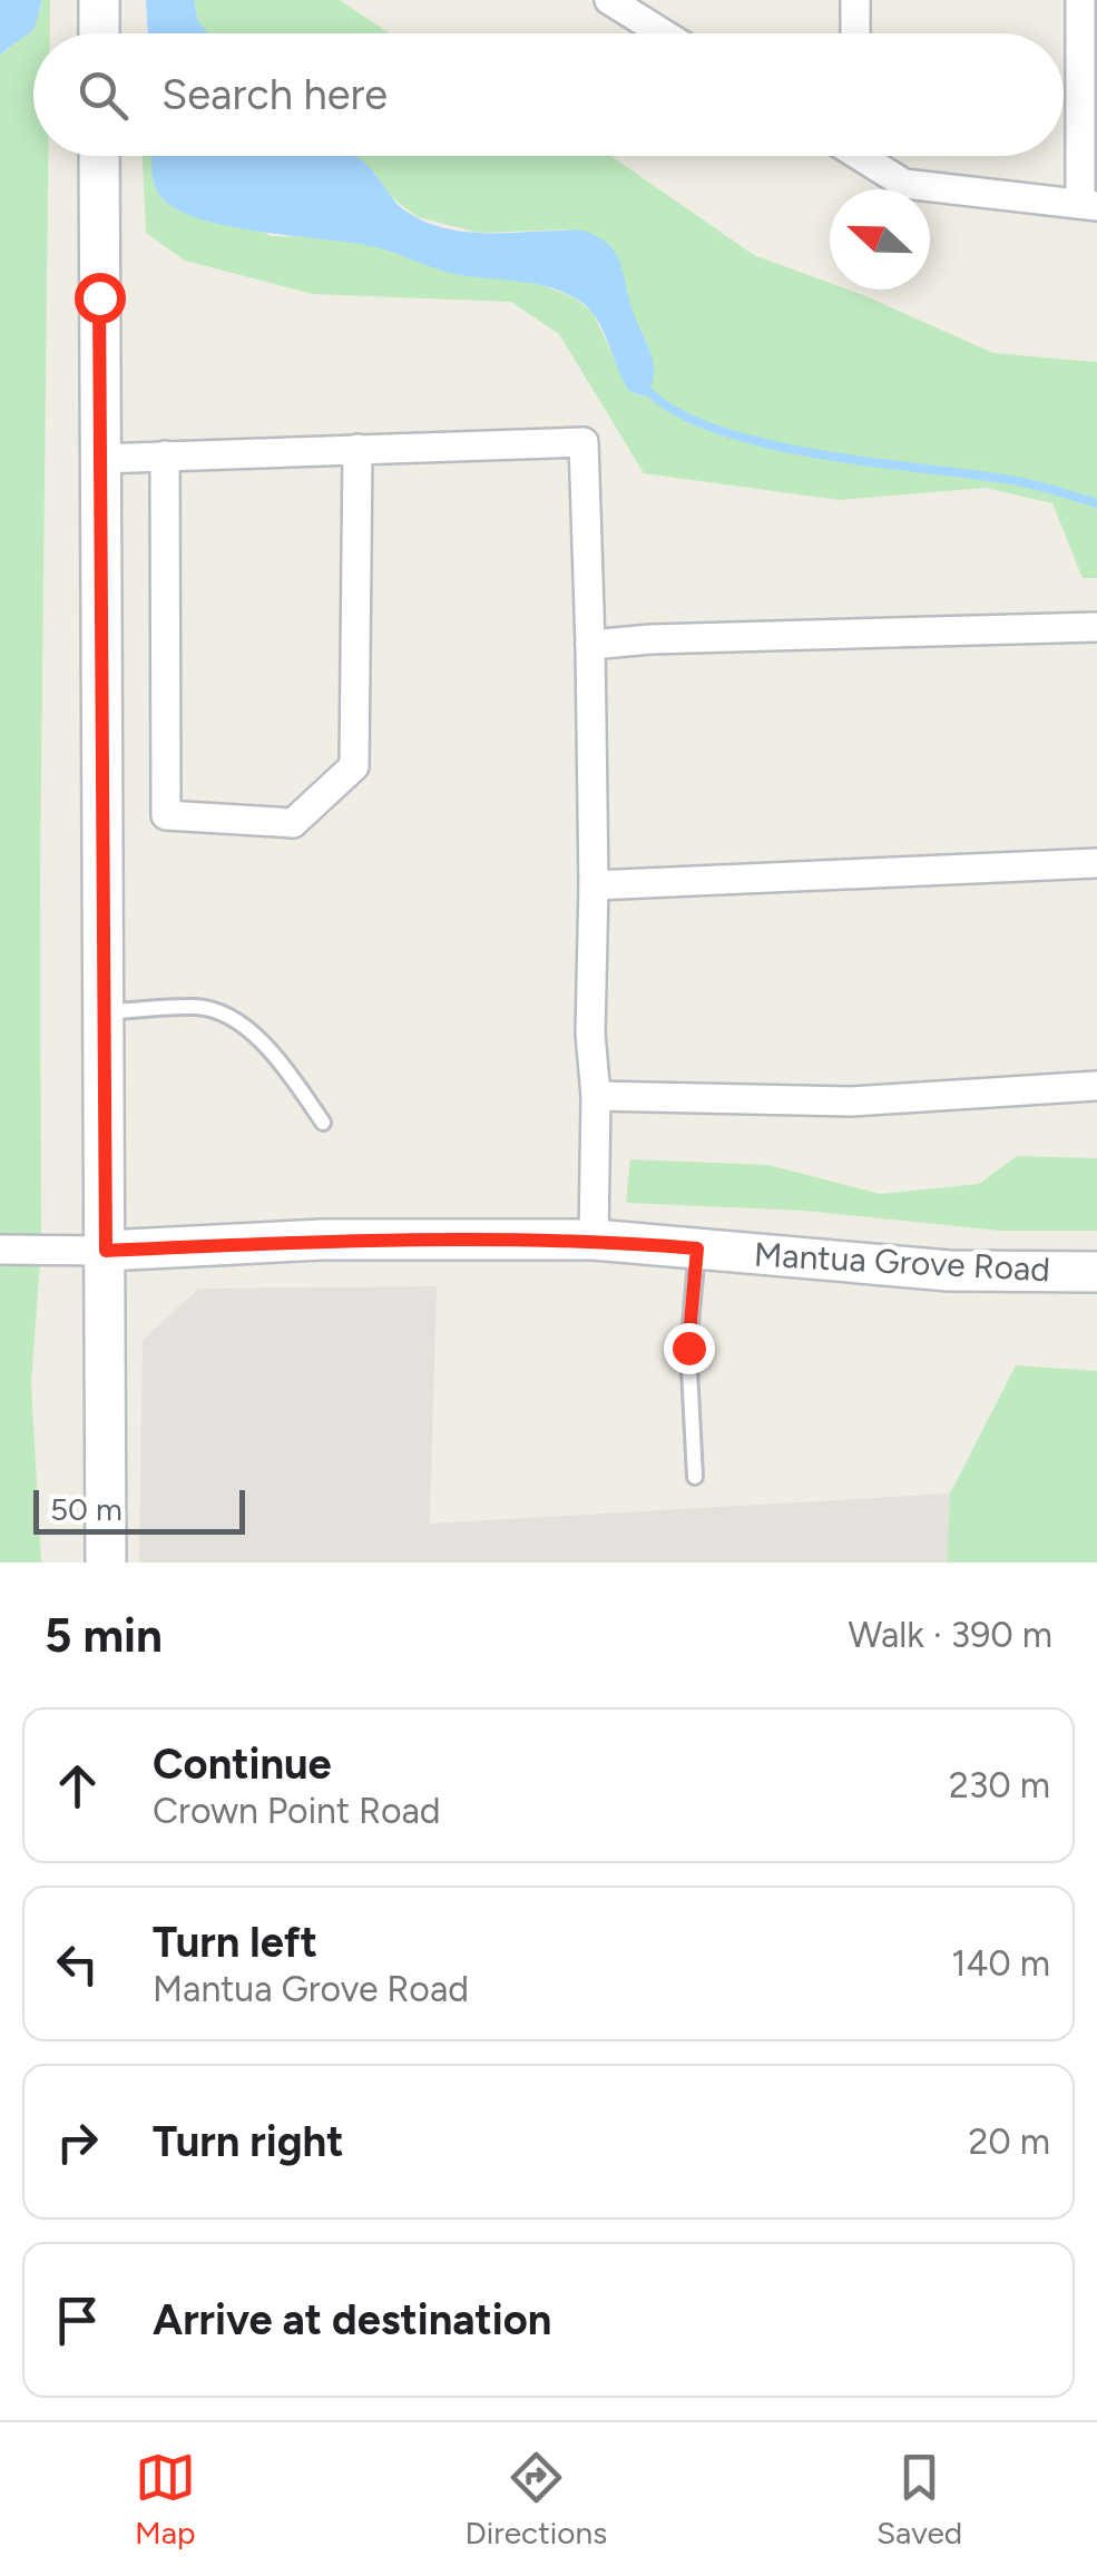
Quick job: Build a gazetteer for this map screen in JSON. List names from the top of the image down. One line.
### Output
{"streets":{"main road":["Mantua Grove Road"]},"scale_bar":"50 m","north":"left","page":{"search":"Search here","scale":"50 m","heading":["5 min","Walk · 390 m"],"list":[["Continue","Crown Point Road","230 m"],["Turn left","Mantua Grove Road","140 m"],["Turn right","20 m"],"Arrive at destination"],"nav":["Map","Directions","Saved"]}}
